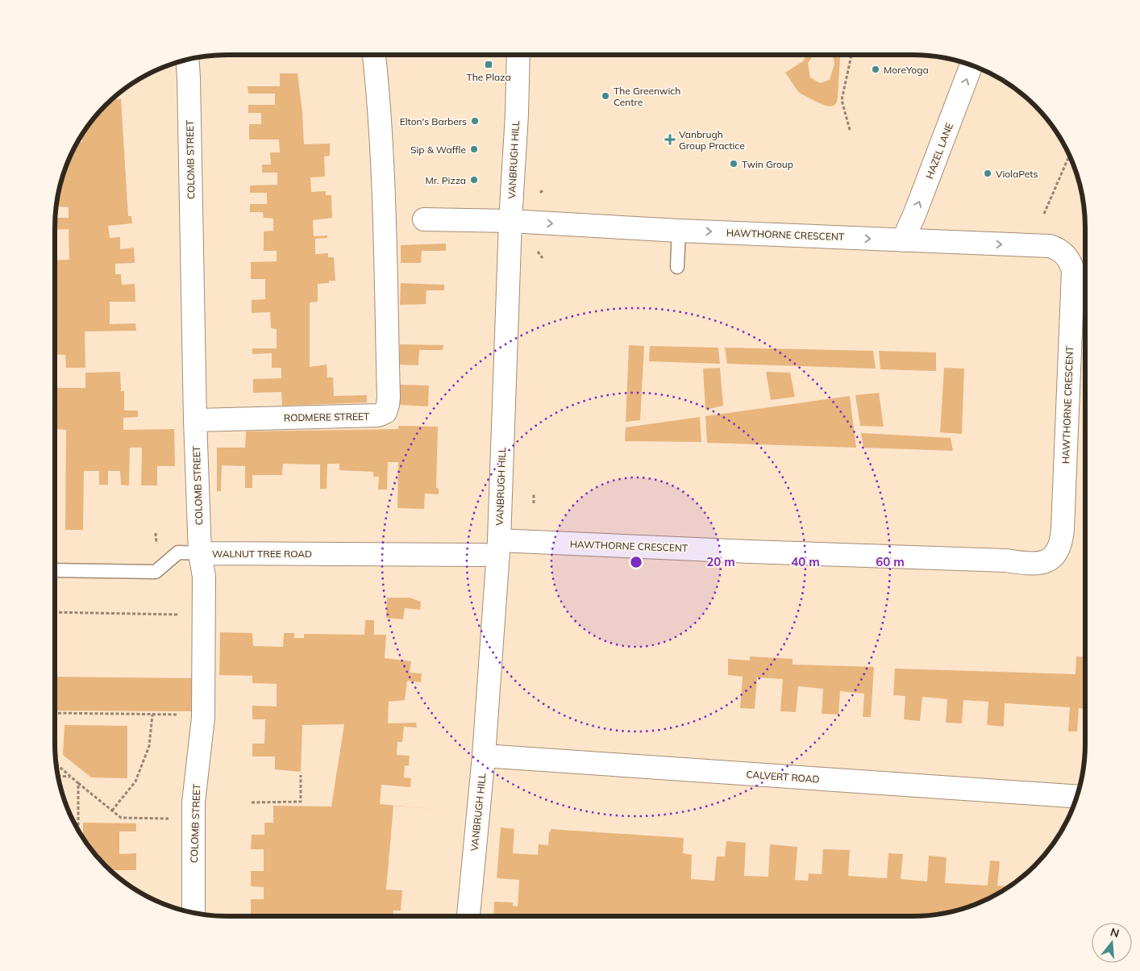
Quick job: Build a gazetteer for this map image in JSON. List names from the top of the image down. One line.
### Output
{"streets":{"street":["HAZEL LANE","COLOMB STREET","VANBRUGH HILL","HAWTHORNE CRESCENT","RODMERE STREET","WALNUT TREE ROAD","CALVERT ROAD"]},"crossings":[["HAZEL LANE","HAWTHORNE CRESCENT"],["COLOMB STREET","RODMERE STREET"],["COLOMB STREET","WALNUT TREE ROAD"],["VANBRUGH HILL","HAWTHORNE CRESCENT"],["VANBRUGH HILL","WALNUT TREE ROAD"],["VANBRUGH HILL","CALVERT ROAD"],["HAWTHORNE CRESCENT","WALNUT TREE ROAD"]],"one_way":["HAZEL LANE"],"places":{"transit":["The Plaza"],"other":["MoreYoga","The Greenwich Centre","Elton's Barbers","Sip & Waffle","Twin Group","ViolaPets","Mr. Pizza"],"health":["Vanbrugh Group Practice"]},"north":"top","rings":["20 m","40 m","60 m"]}
